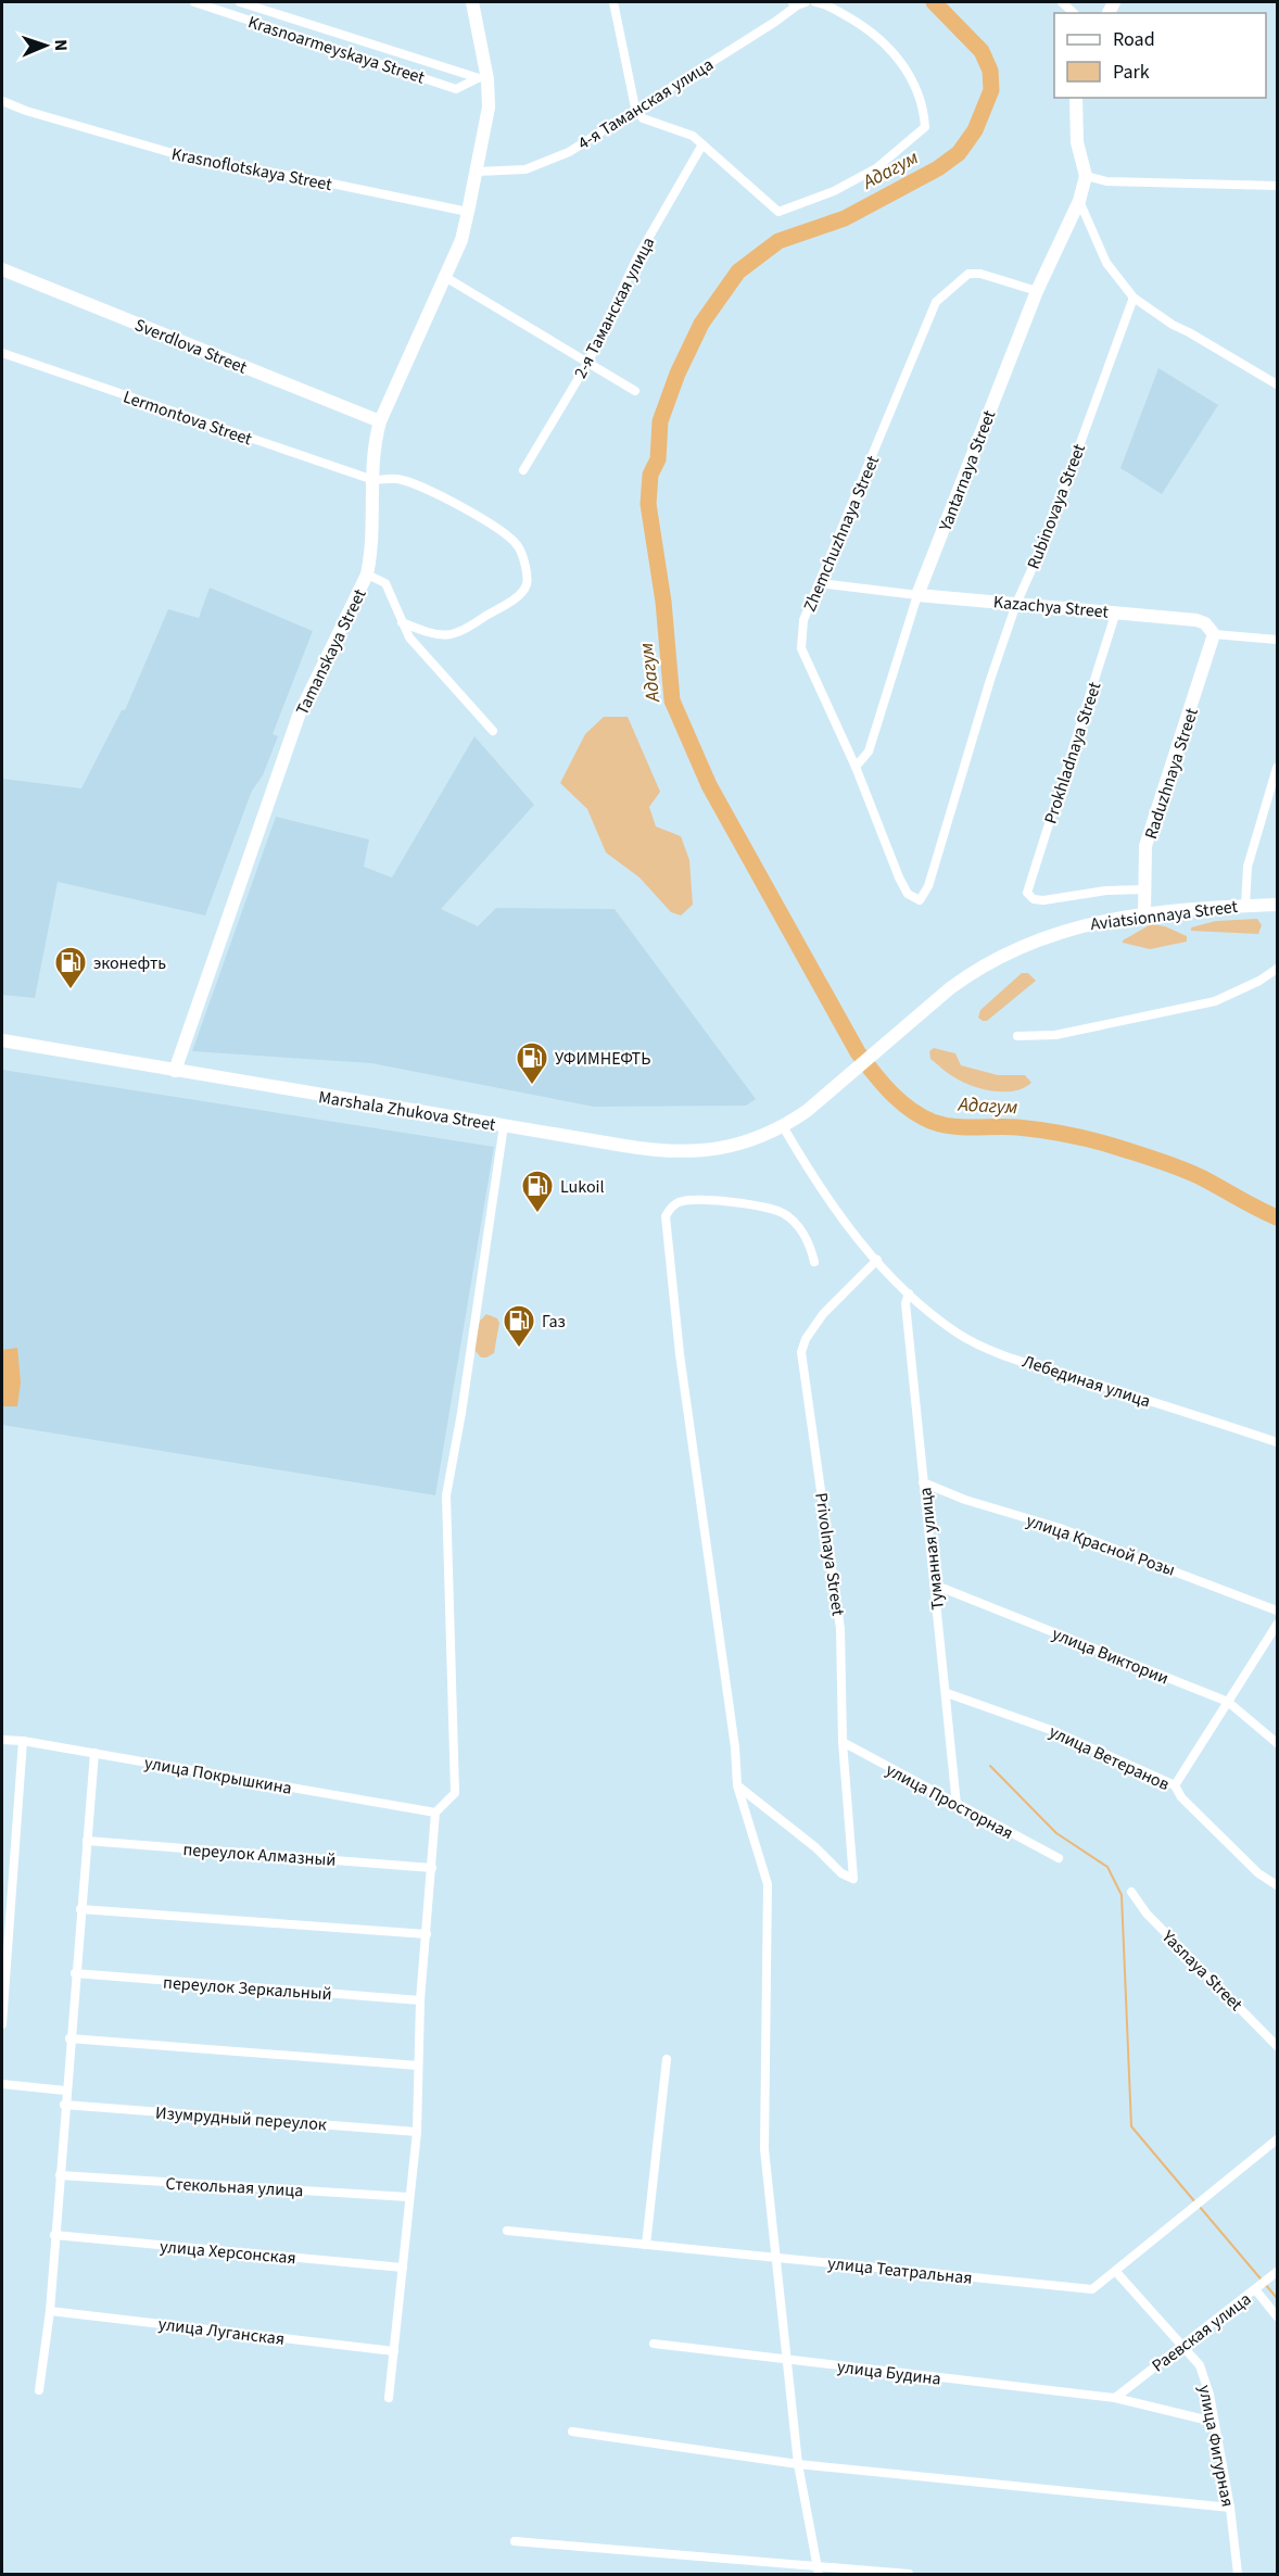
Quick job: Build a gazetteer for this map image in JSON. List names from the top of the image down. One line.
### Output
{"streets":{"main road":["Sverdlova Street","Yantarnaya Street","Kazachya Street","Tamanskaya Street","Raduzhnaya Street","Aviatsionnaya Street","Marshala Zhukova Street"],"street":["Krasnoarmeyskaya Street","4-я Таманская улица","Krasnoflotskaya Street","2-я Таманская улица","Lermontova Street","Rubinovaya Street","Zhemchuzhnaya Street","Prokhladnaya Street","Лебединая улица","улица Красной Розы","Туманная улица","Privolnaya Street","улица Виктории","улица Ветеранов","улица Покрышкина","улица Просторная","переулок Алмазный","Yasnaya Street","переулок Зеркальный","Изумрудный переулок","Стекольная улица","улица Херсонская","улица Театральная","улица Луганская","Раевская улица","улица Будина","улица Фигурная"]},"crossings":[["Krasnoarmeyskaya Street","Tamanskaya Street"],["4-я Таманская улица","Tamanskaya Street"],["Krasnoflotskaya Street","Tamanskaya Street"],["Sverdlova Street","Tamanskaya Street"],["Lermontova Street","Tamanskaya Street"],["Yantarnaya Street","Zhemchuzhnaya Street"],["Yantarnaya Street","Kazachya Street"],["Rubinovaya Street","Zhemchuzhnaya Street"],["Rubinovaya Street","Kazachya Street"],["Zhemchuzhnaya Street","Kazachya Street"],["Kazachya Street","Prokhladnaya Street"],["Kazachya Street","Raduzhnaya Street"],["Tamanskaya Street","Marshala Zhukova Street"],["Prokhladnaya Street","Raduzhnaya Street"],["Raduzhnaya Street","Aviatsionnaya Street"],["Aviatsionnaya Street","Marshala Zhukova Street"],["Marshala Zhukova Street","Лебединая улица"],["Лебединая улица","Туманная улица"],["Лебединая улица","Privolnaya Street"],["улица Красной Розы","Туманная улица"],["Туманная улица","улица Виктории"],["Туманная улица","улица Ветеранов"],["Туманная улица","улица Просторная"],["Privolnaya Street","улица Просторная"],["улица Театральная","улица Фигурная"],["Раевская улица","улица Будина"],["Раевская улица","улица Фигурная"],["улица Будина","улица Фигурная"]],"water":["Адагум"],"places":{"fuel station":["эконефть","УФИМНЕФТЬ","Lukoil","Газ"]},"legend":["Road","Park"],"north":"right"}
